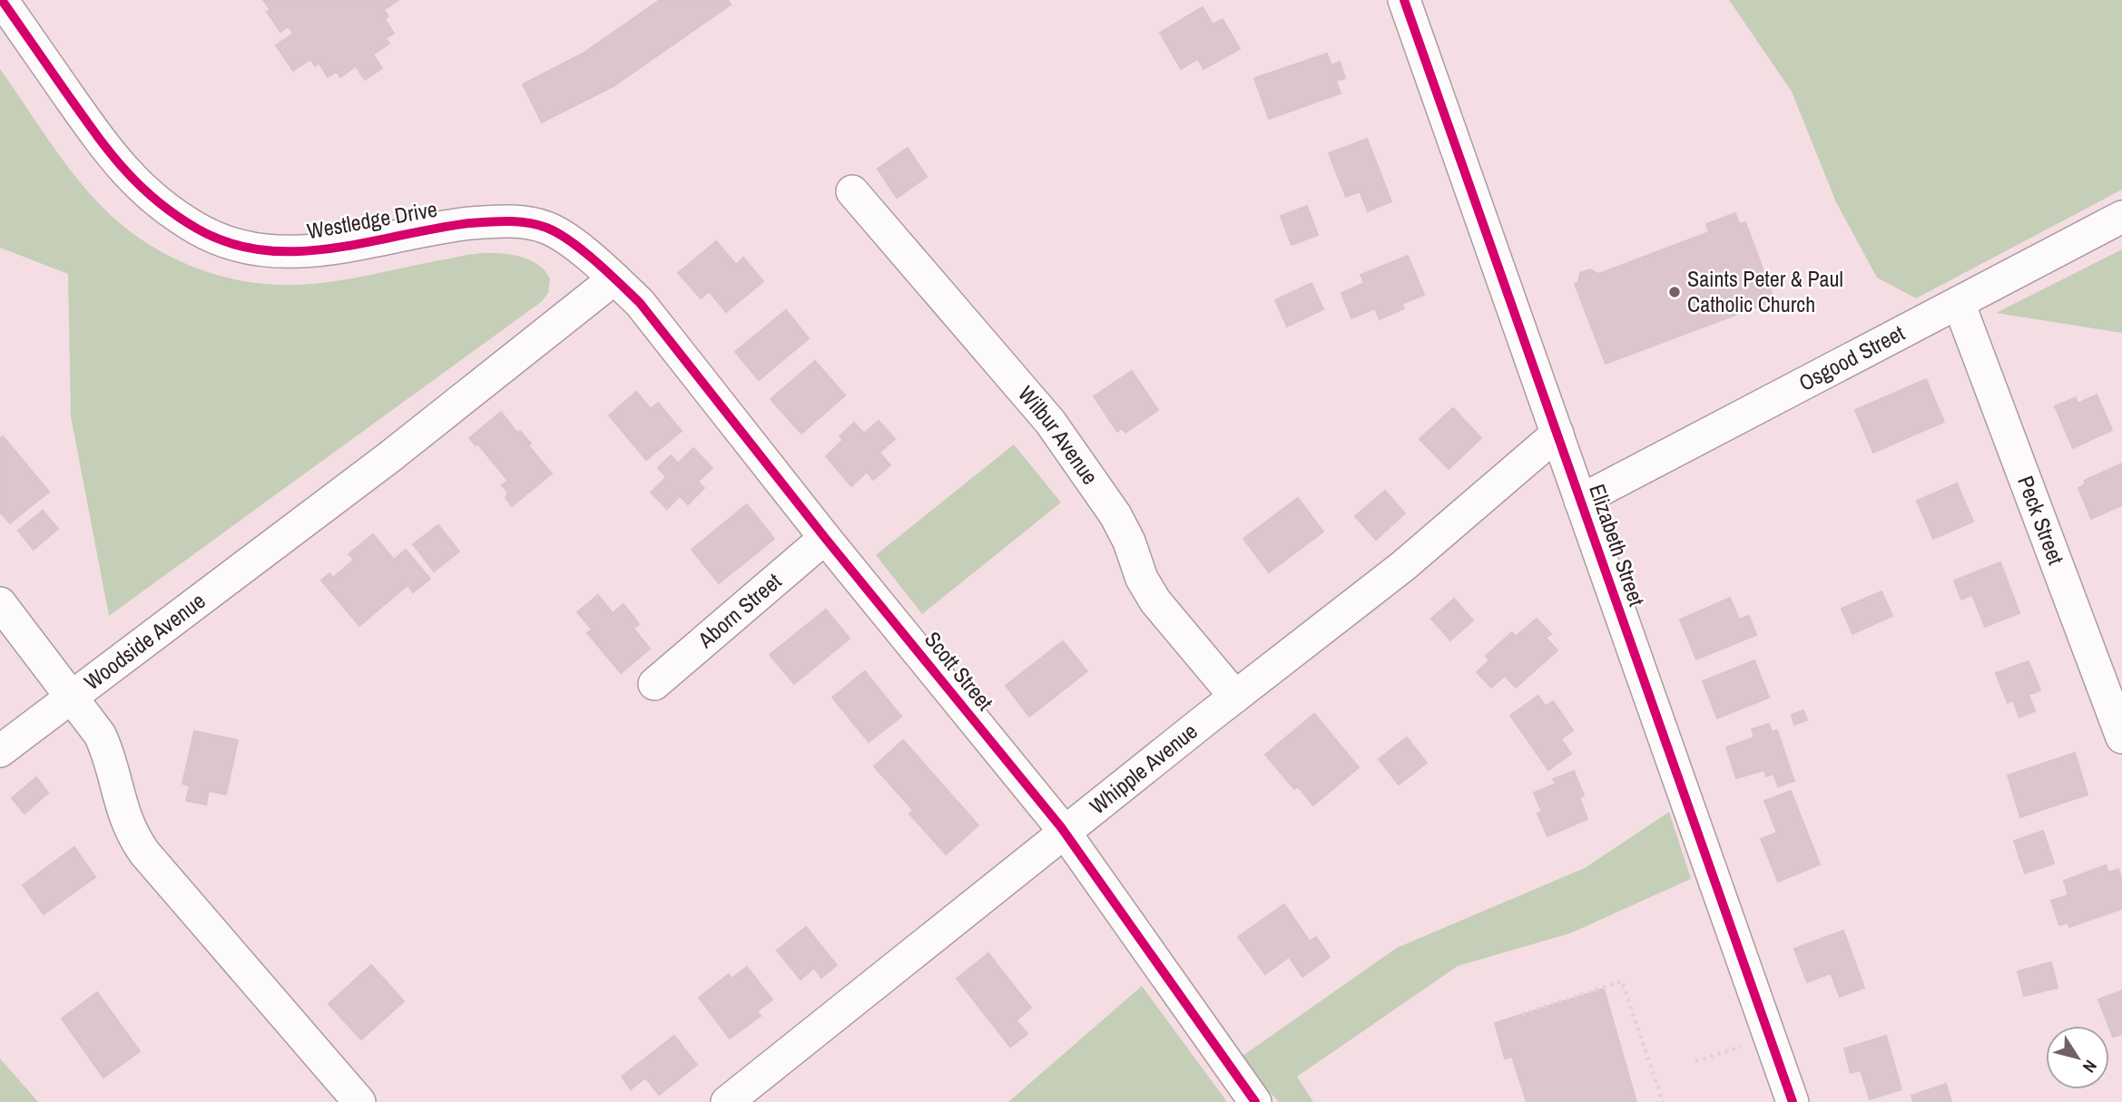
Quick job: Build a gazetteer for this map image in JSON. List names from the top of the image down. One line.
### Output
{"streets":{"street":["Westledge Drive","Osgood Street","Wilbur Avenue","Peck Street","Elizabeth Street","Aborn Street","Woodside Avenue","Scott Street","Whipple Avenue"]},"crossings":[["Westledge Drive","Woodside Avenue"],["Westledge Drive","Scott Street"],["Osgood Street","Peck Street"],["Osgood Street","Elizabeth Street"],["Wilbur Avenue","Whipple Avenue"],["Elizabeth Street","Whipple Avenue"],["Aborn Street","Scott Street"],["Woodside Avenue","Scott Street"],["Scott Street","Whipple Avenue"]],"places":["Saints Peter & Paul Catholic Church"],"north":"bottom right"}
